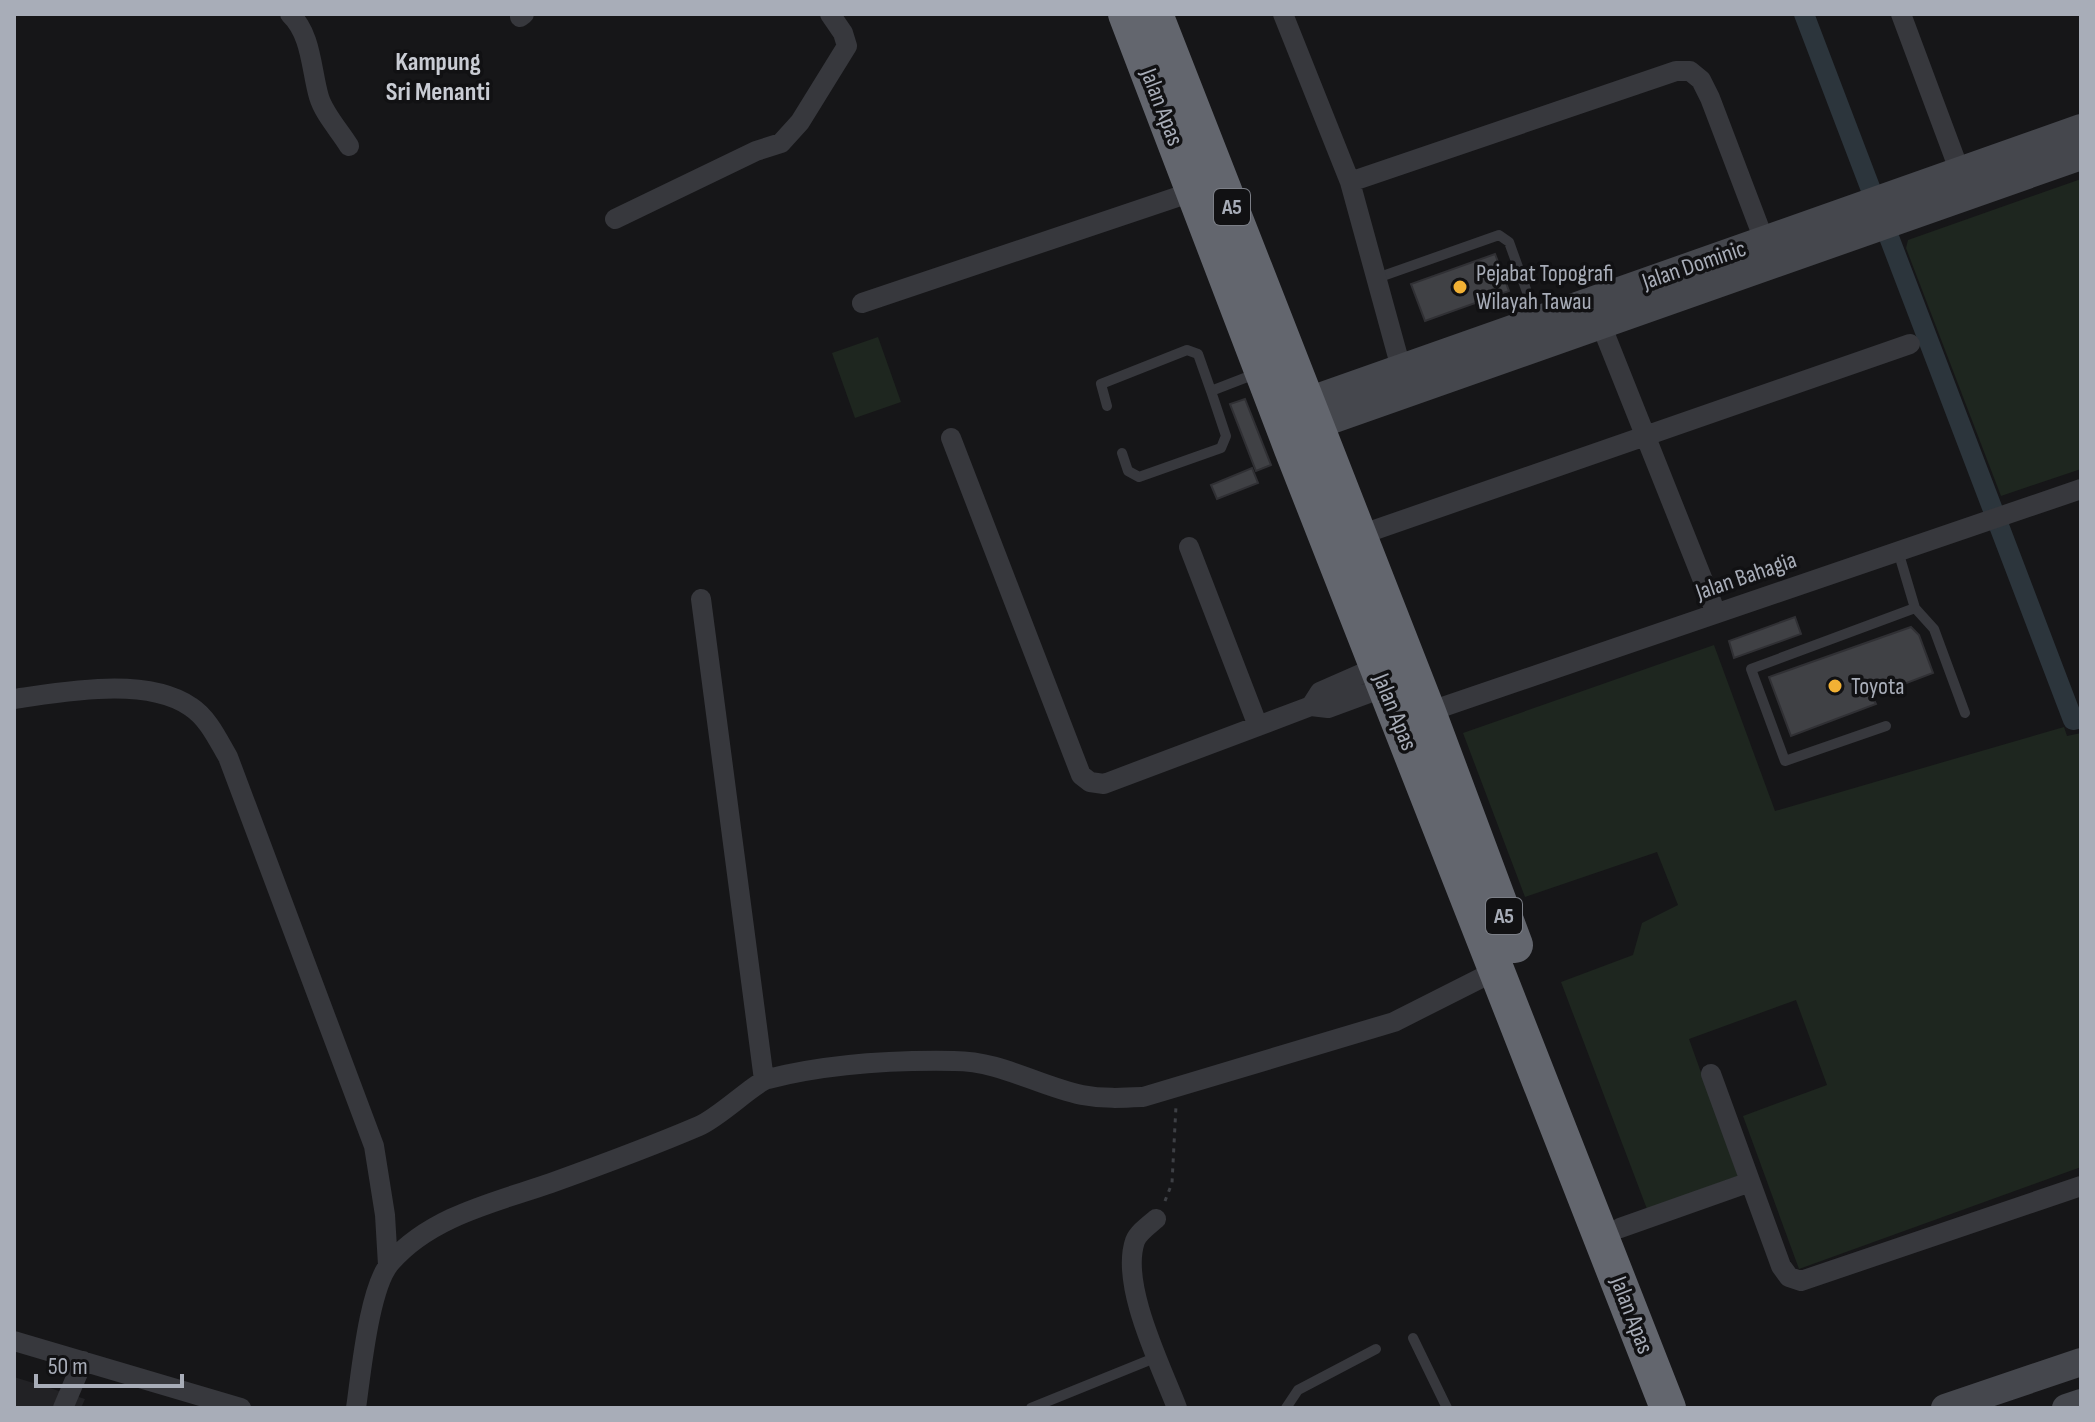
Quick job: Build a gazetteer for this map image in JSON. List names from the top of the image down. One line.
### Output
{"streets":{"highway":["Jalan Apas","A5"],"street":["Jalan Dominic","Jalan Bahagia"]},"crossings":[["Jalan Apas","Jalan Dominic"],["Jalan Apas","Jalan Bahagia"]],"districts":["Kampung Sri Menanti"],"places":["Pejabat Topografi Wilayah Tawau","Toyota"],"scale_bar":"50 m"}
